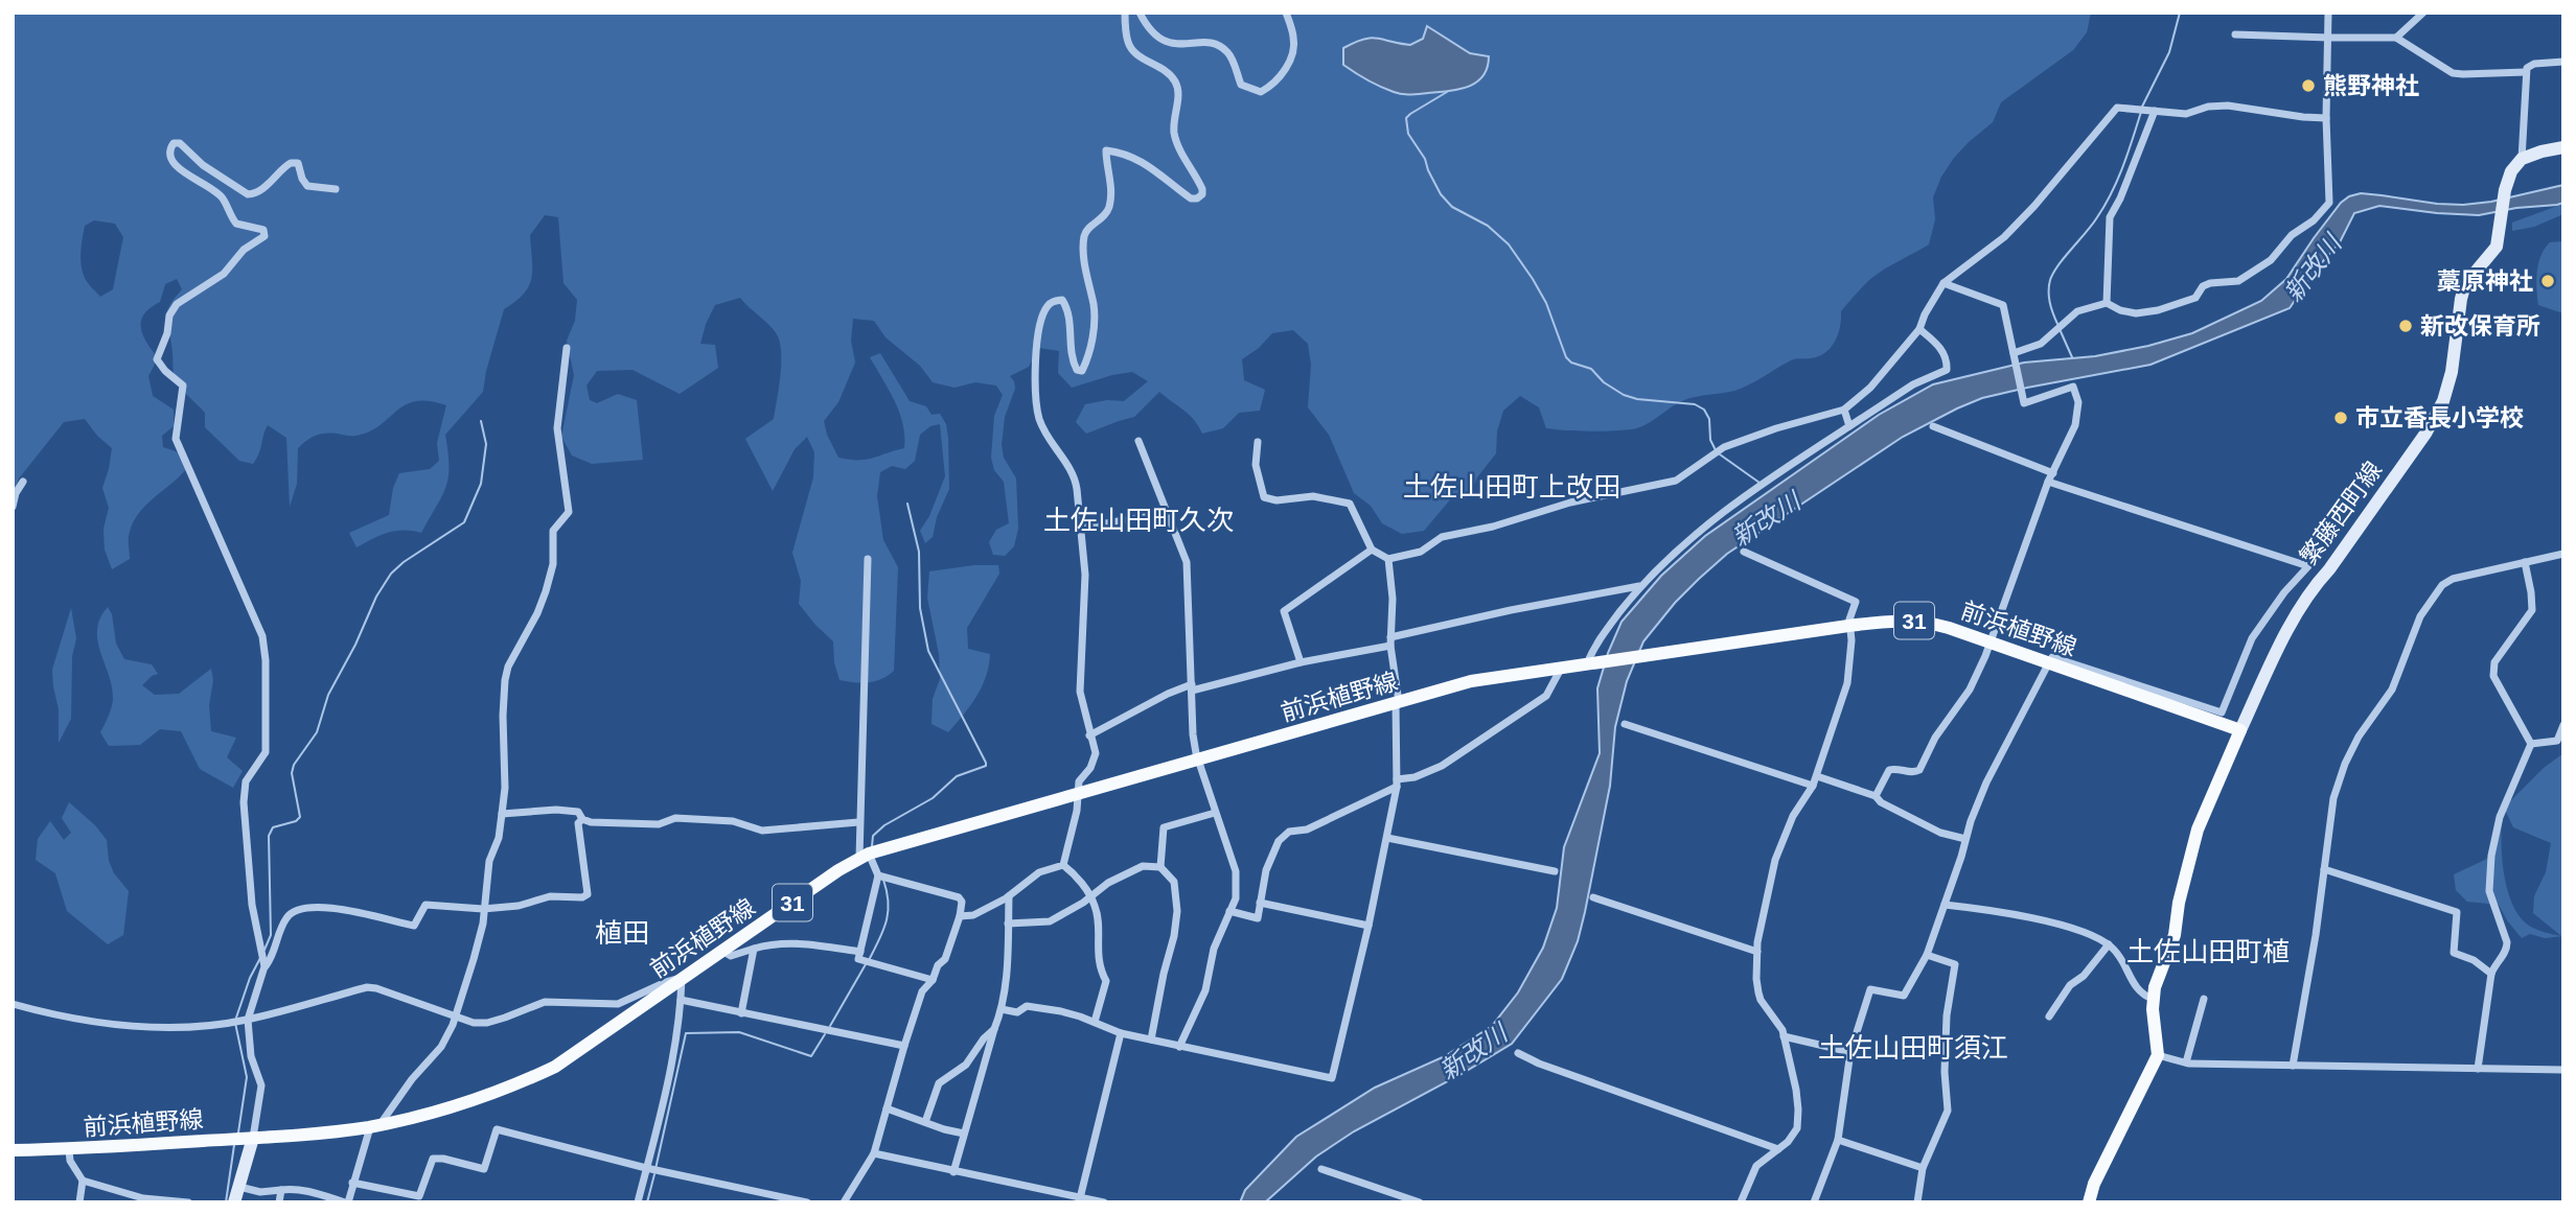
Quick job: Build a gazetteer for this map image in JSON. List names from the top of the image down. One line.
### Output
{"streets":{"main road":["繁藤西町線","31","前浜植野線"]},"crossings":[["繁藤西町線","前浜植野線"]],"districts":["土佐山田町上改田","土佐山田町久次","植田","土佐山田町植","土佐山田町須江"],"water":["新改川"],"places":["熊野神社","藁原神社","新改保育所","市立香長小学校"]}
